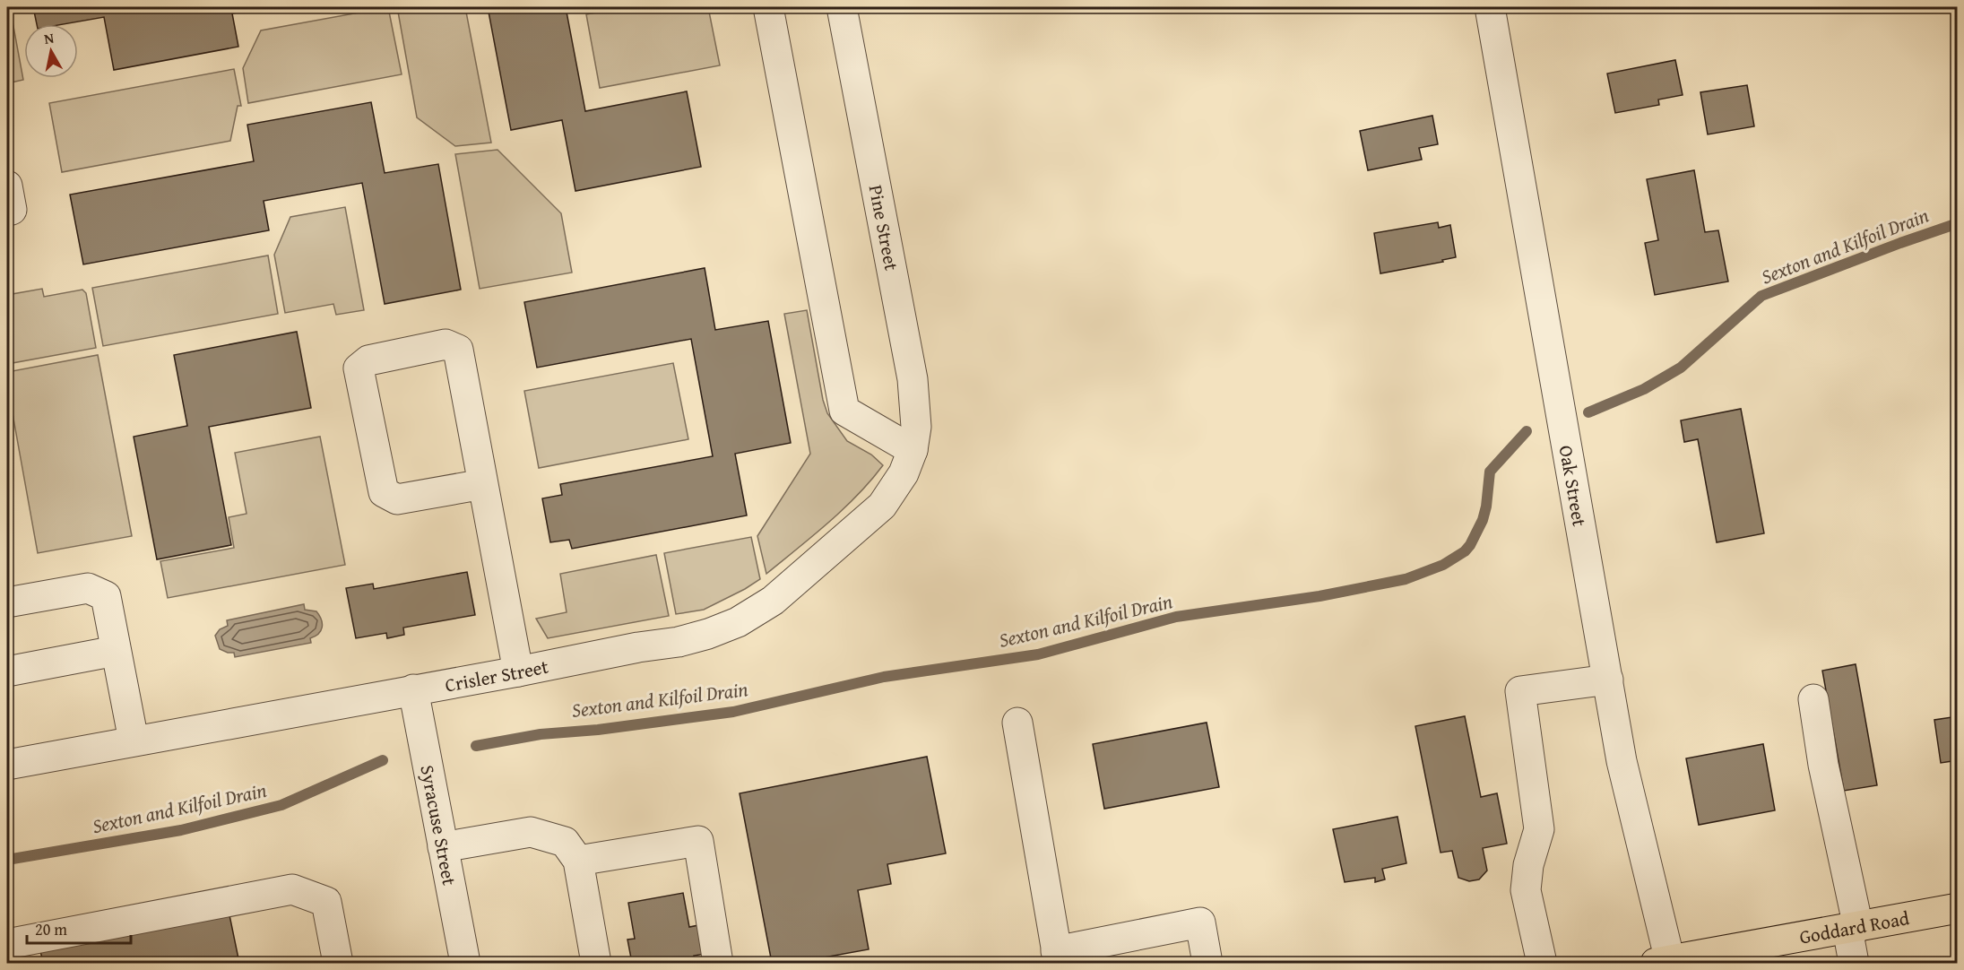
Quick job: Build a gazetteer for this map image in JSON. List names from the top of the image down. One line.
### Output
{"streets":{"main road":["Goddard Road"],"street":["Pine Street","Oak Street","Crisler Street","Syracuse Street"]},"crossings":[["Pine Street","Crisler Street"],["Oak Street","Goddard Road"],["Crisler Street","Syracuse Street"]],"water":["Sexton and Kilfoil Drain"],"scale_bar":"20 m","north":"top"}
